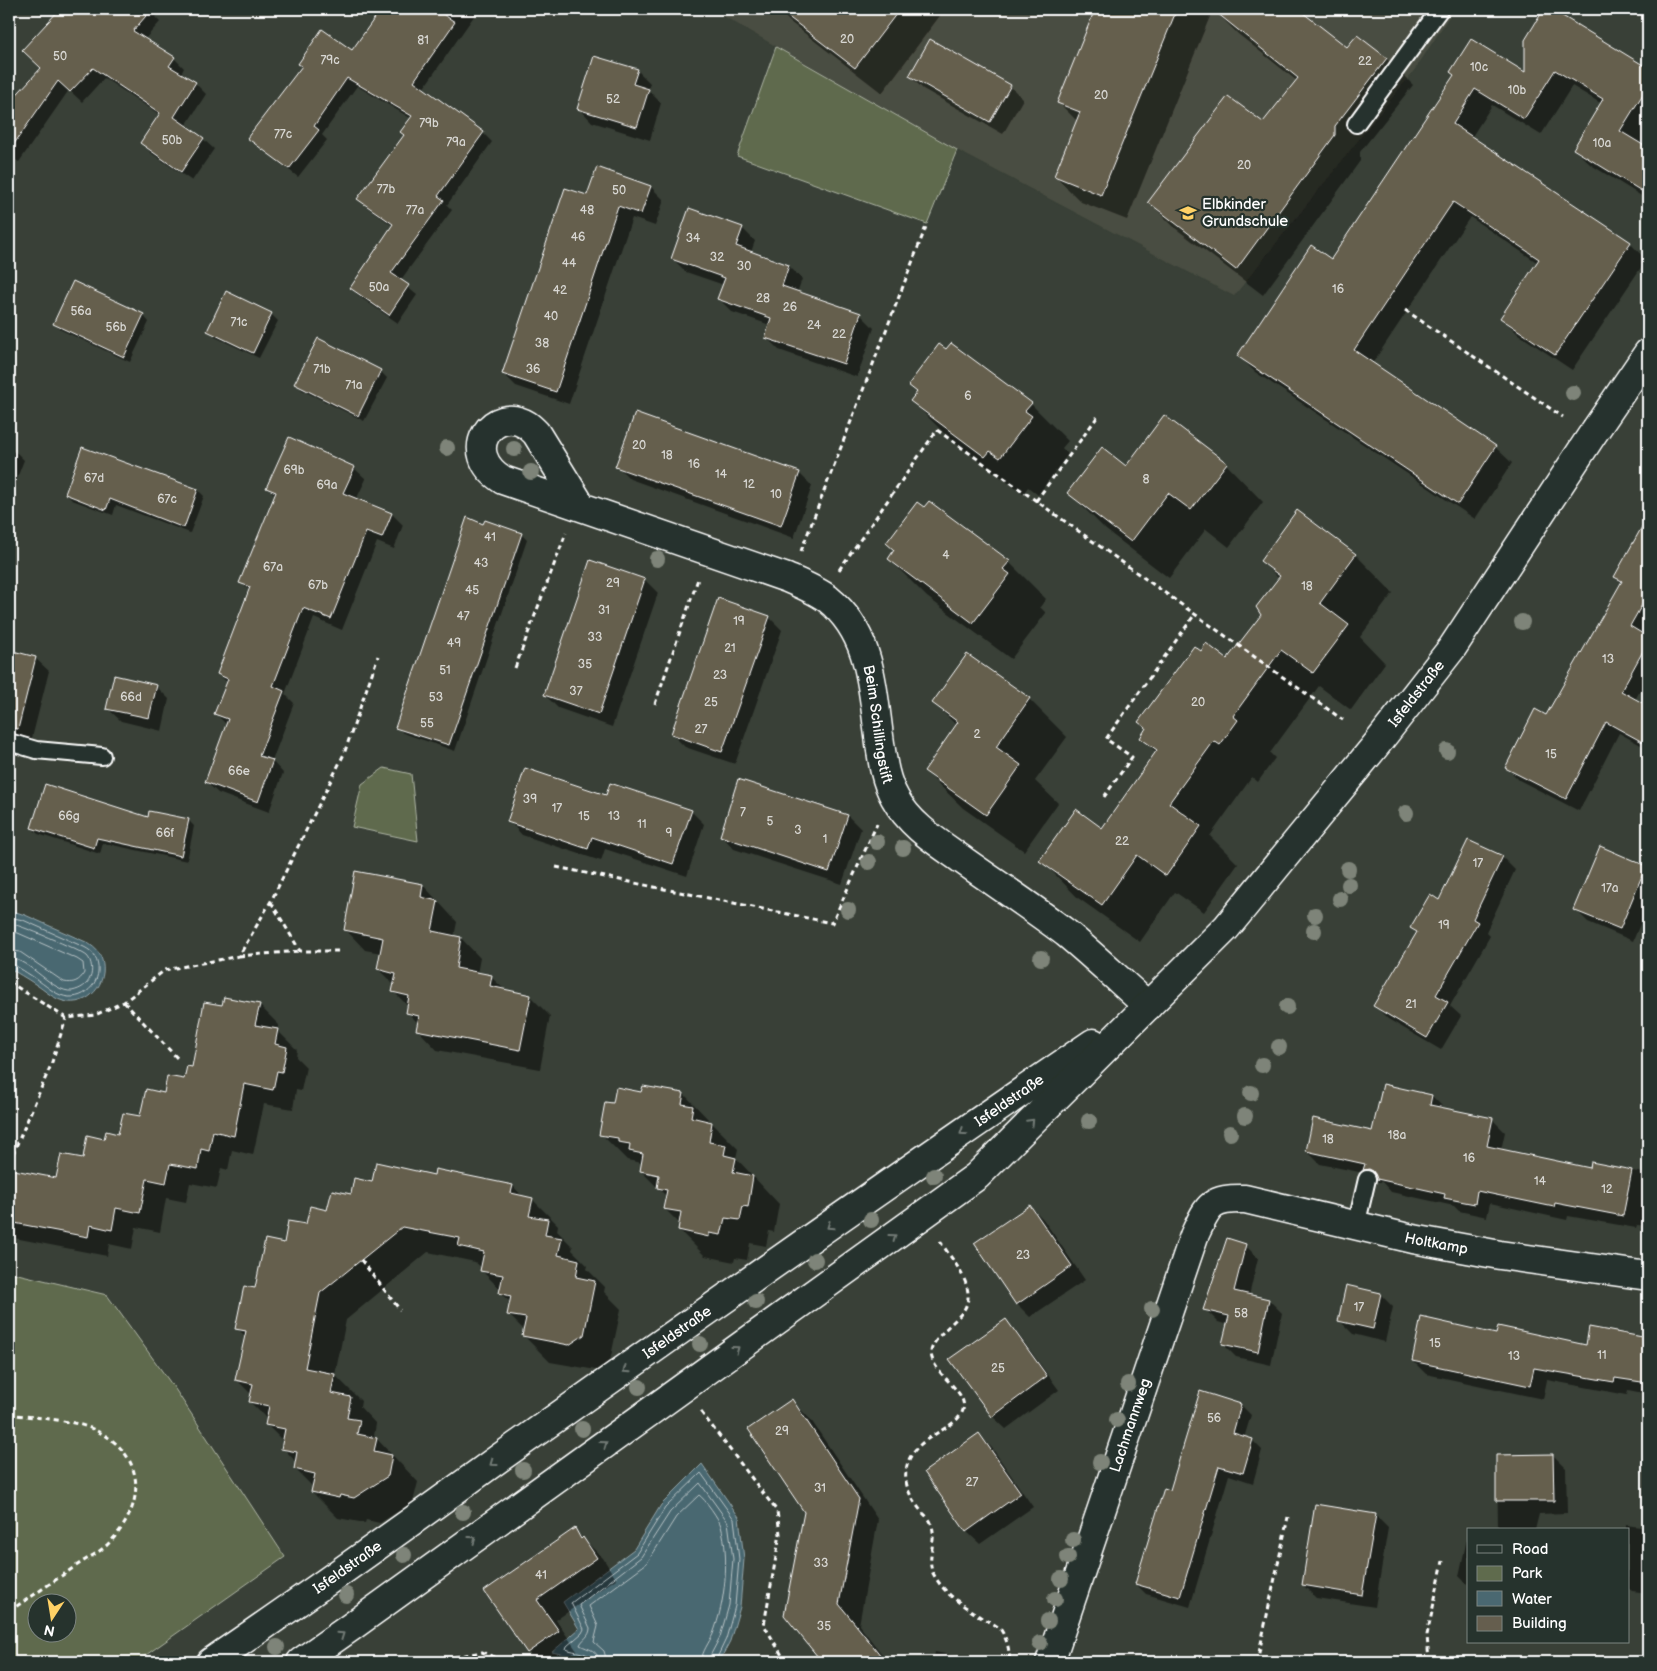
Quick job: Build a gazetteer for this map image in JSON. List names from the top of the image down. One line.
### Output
{"streets":{"main road":["Isfeldstraße","Beim Schillingstift","Holtkamp","Lachmannweg"]},"crossings":[["Isfeldstraße","Beim Schillingstift"],["Holtkamp","Lachmannweg"]],"places":{"school or university":["Elbkinder Grundschule"]},"house_numbers":["20","81","50","79c","22","10c","10b","20","52","79b","77c","50b","79a","10a","20","77b","50","77a","48","46","34","32","44","30","50a","16","42","28","26","56a","40","71c","24","56b","22","38","71b","36","71a","6","20","18","16","69b","14","67d","8","12","69a","10","67c","41","4","43","67a","29","67b","18","45","31","47","19","33","49","21","13","35","51","23","37","66d","53","25","20","55","27","2","15","66e","39","17","7","66g","15","13","5","11","3","66f","9","1","22","17","17a","19","21","18a","18","16","14","12","23","17","58","15","11","13","25","56","29","27","31","33","41","35"],"legend":["Road","Park","Water","Building"],"north":"bottom"}
